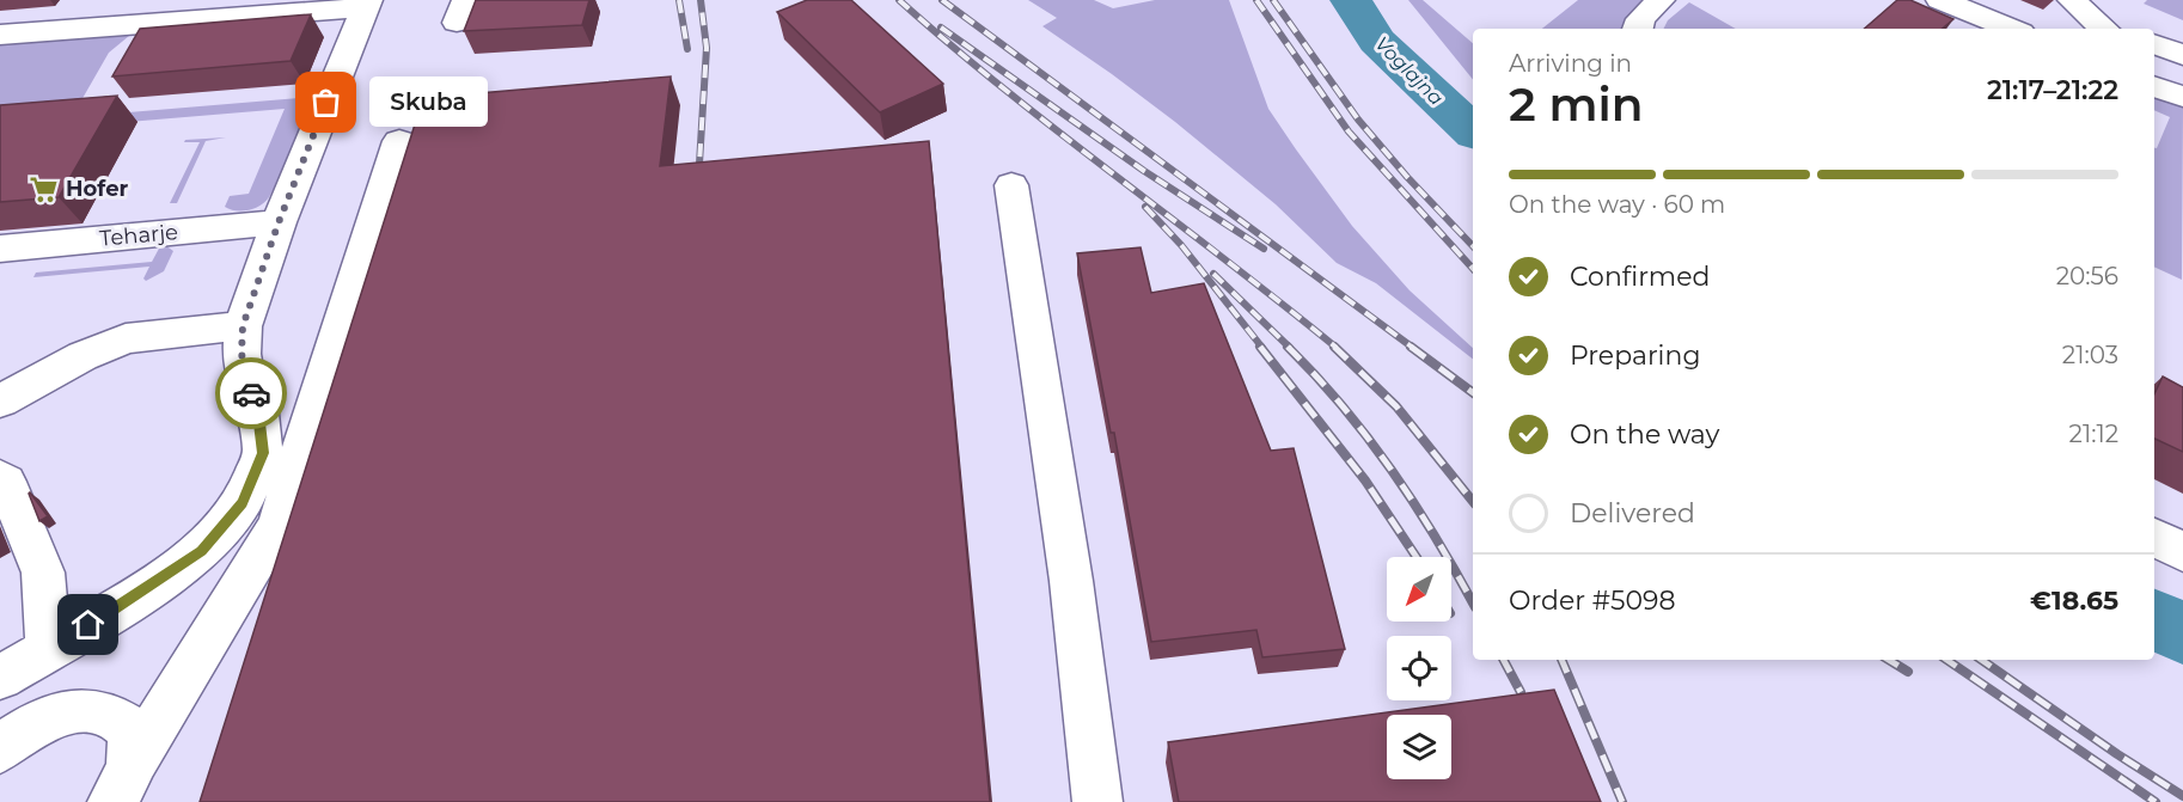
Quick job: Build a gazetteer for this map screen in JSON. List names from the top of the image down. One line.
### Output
{"streets":{"street":["Teharje"]},"water":["Voglajna"],"places":{"other":["Skuba"],"supermarket":["Hofer"]},"north":"bottom left","page":{"heading":["2 min","Arriving in","21:17–21:22"],"panel":["Order #5098","€18.65"],"bubble":"Skuba","bar":"On the way · 60 m","list":[["Confirmed","20:56"],["Preparing","21:03"],["On the way","21:12"],"Delivered"]}}
